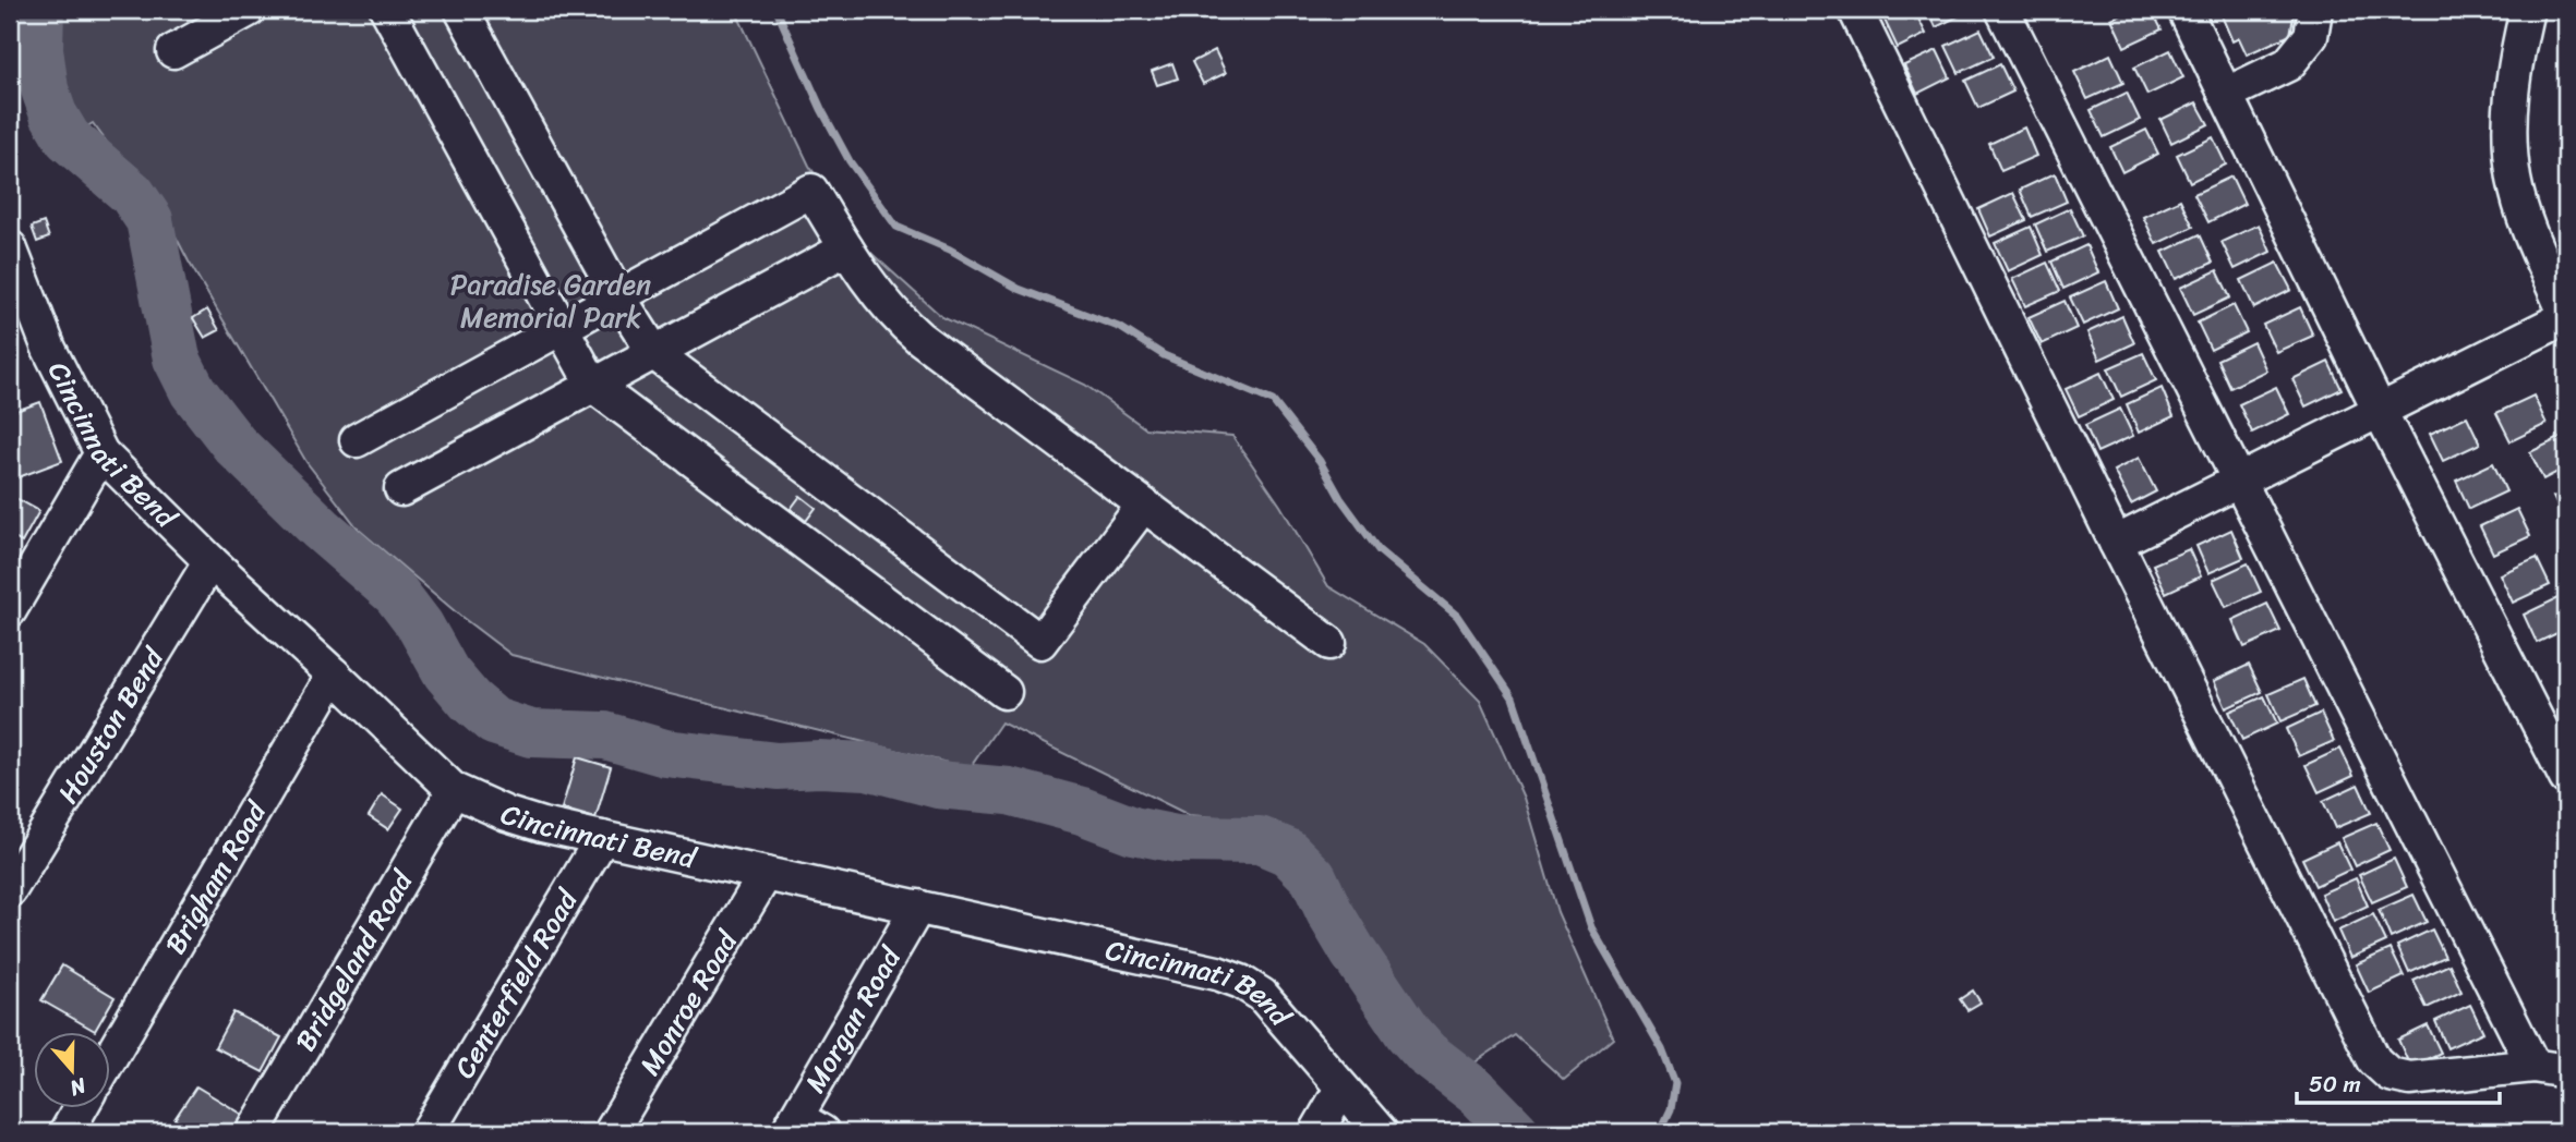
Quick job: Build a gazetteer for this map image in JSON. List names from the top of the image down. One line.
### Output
{"streets":{"street":["Cincinnati Bend","Houston Bend","Brigham Road","Bridgeland Road","Centerfield Road","Monroe Road","Morgan Road"]},"crossings":[["Cincinnati Bend","Houston Bend"],["Cincinnati Bend","Brigham Road"],["Cincinnati Bend","Bridgeland Road"],["Cincinnati Bend","Centerfield Road"],["Cincinnati Bend","Monroe Road"],["Cincinnati Bend","Morgan Road"]],"parks":["Paradise Garden Memorial Park"],"scale_bar":"50 m","north":"bottom"}
